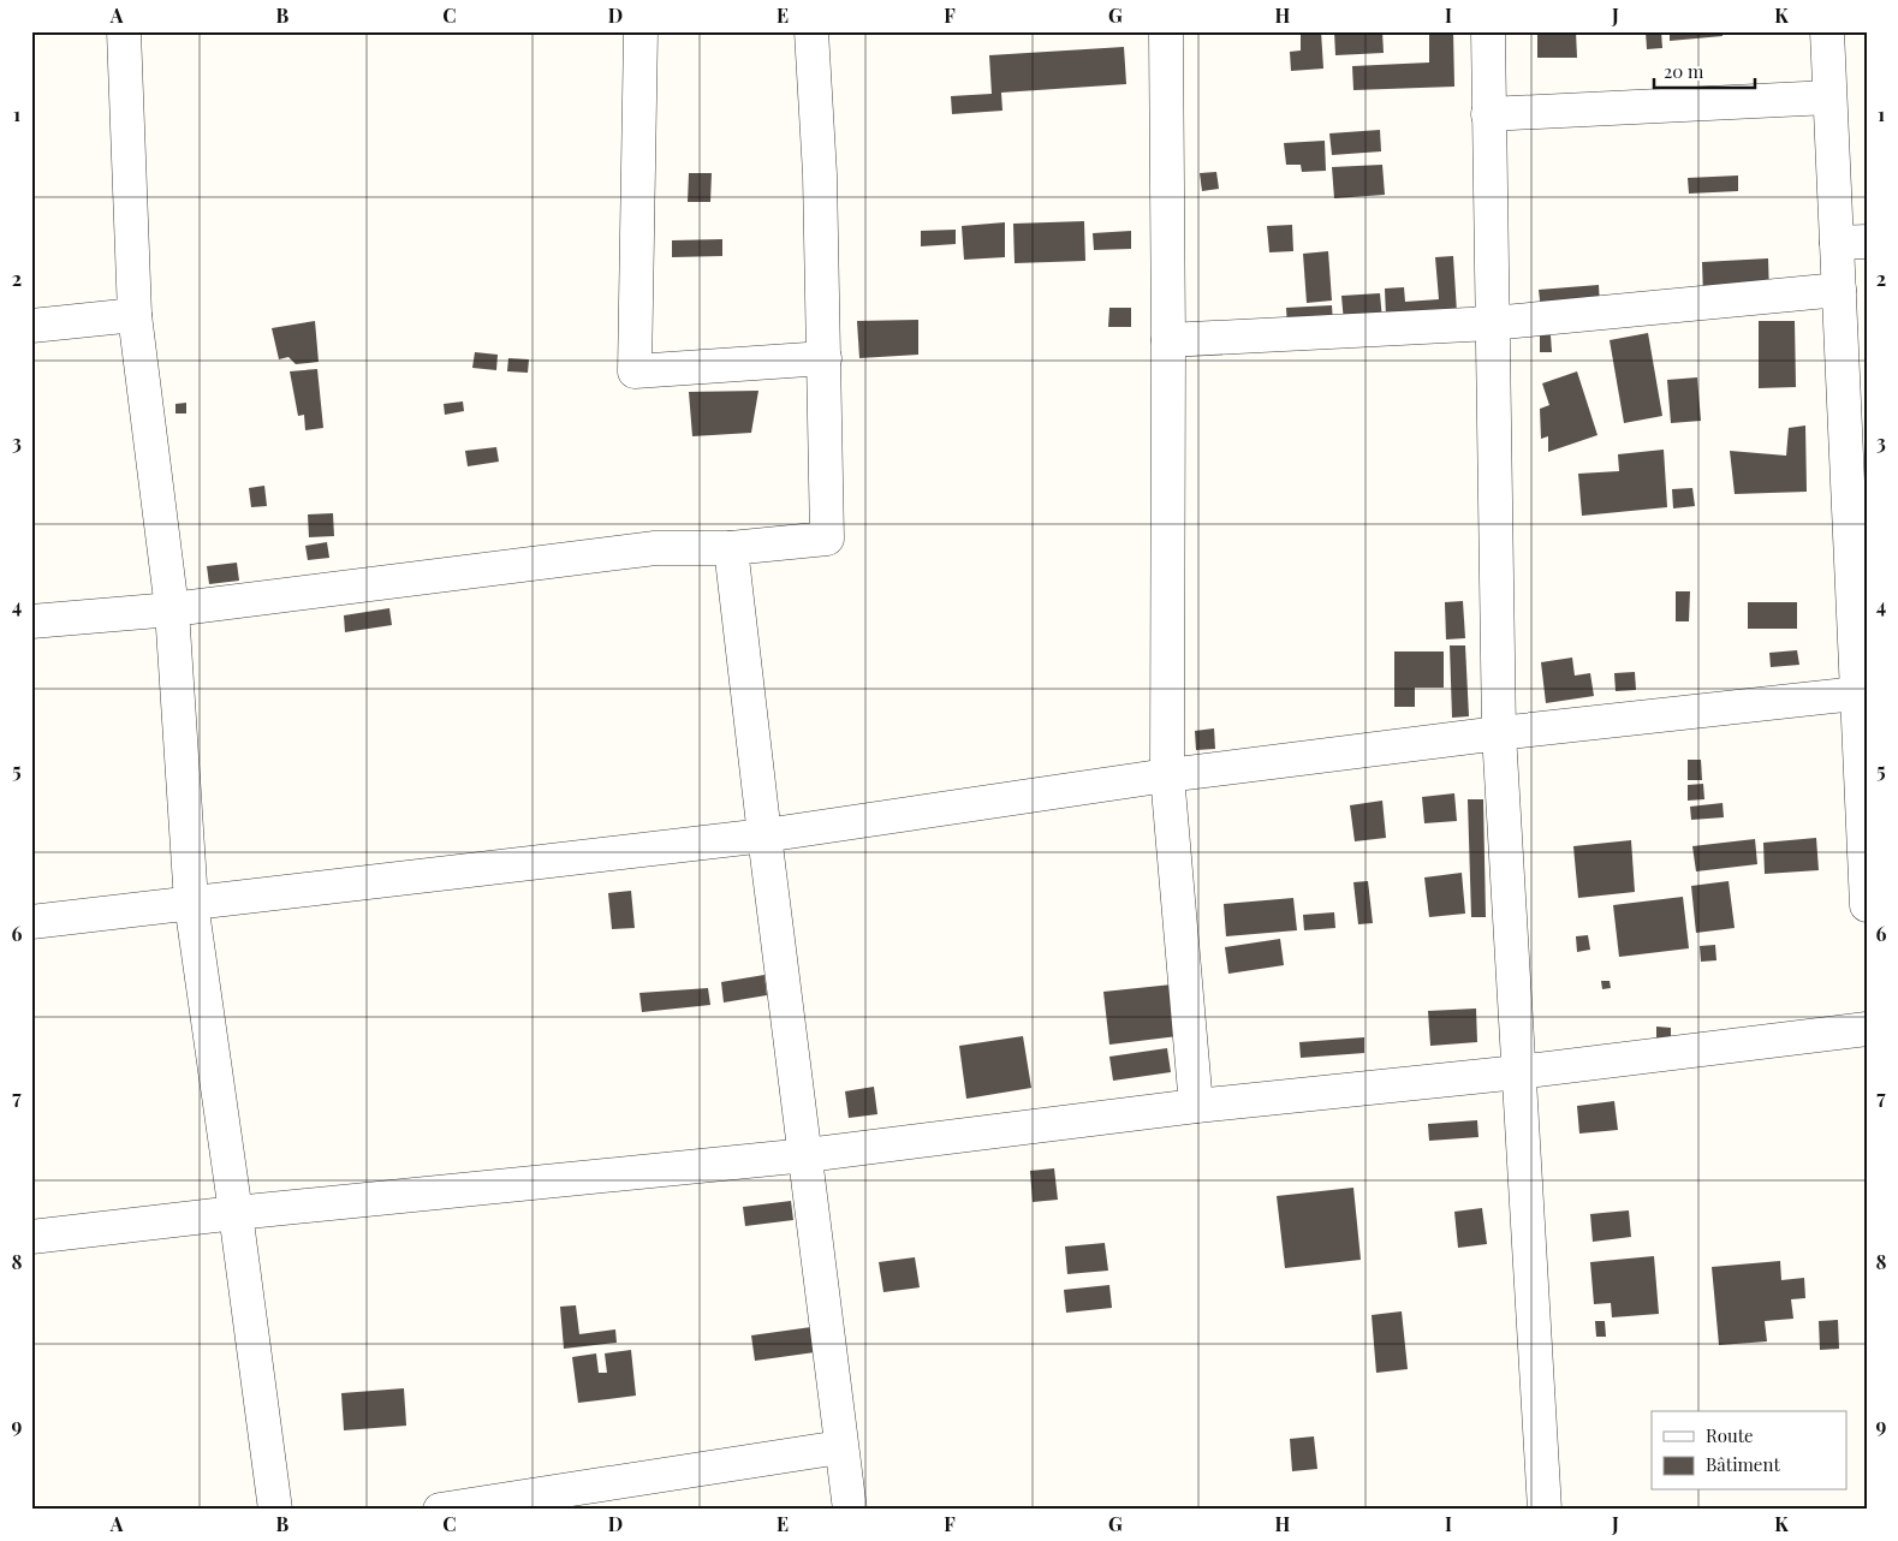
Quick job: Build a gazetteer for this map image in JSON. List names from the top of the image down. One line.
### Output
{"legend":["Route","Bâtiment"],"scale_bar":"20 m","grid":{"columns":["A","B","C","D","E","F","G","H","I","J","K"],"rows":["1","2","3","4","5","6","7","8","9"]}}
